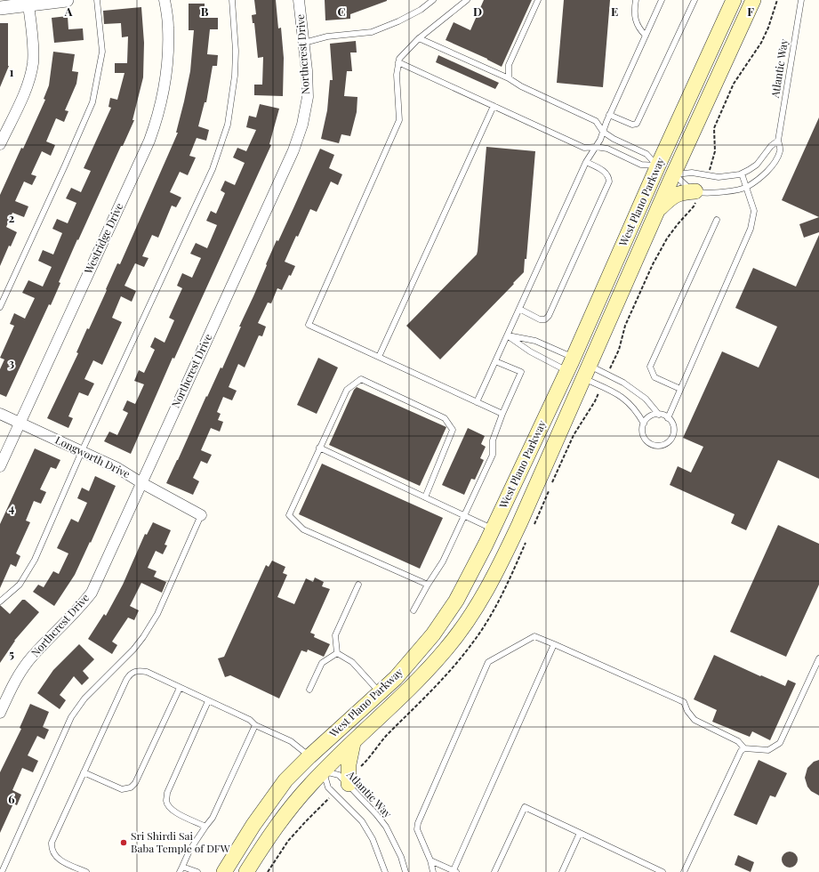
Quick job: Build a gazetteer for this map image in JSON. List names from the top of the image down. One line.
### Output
{"streets":{"main road":["West Plano Parkway"],"street":["Northcrest Drive","Westridge Drive","Longworth Drive"],"lane":["Atlantic Way"]},"crossings":[["Northcrest Drive","Longworth Drive"],["Atlantic Way","West Plano Parkway"],["Westridge Drive","Longworth Drive"]],"places":["Sri Shirdi Sai Baba Temple of DFW"],"grid":{"columns":["A","B","C","D","E","F"],"rows":["1","2","3","4","5","6"]}}
